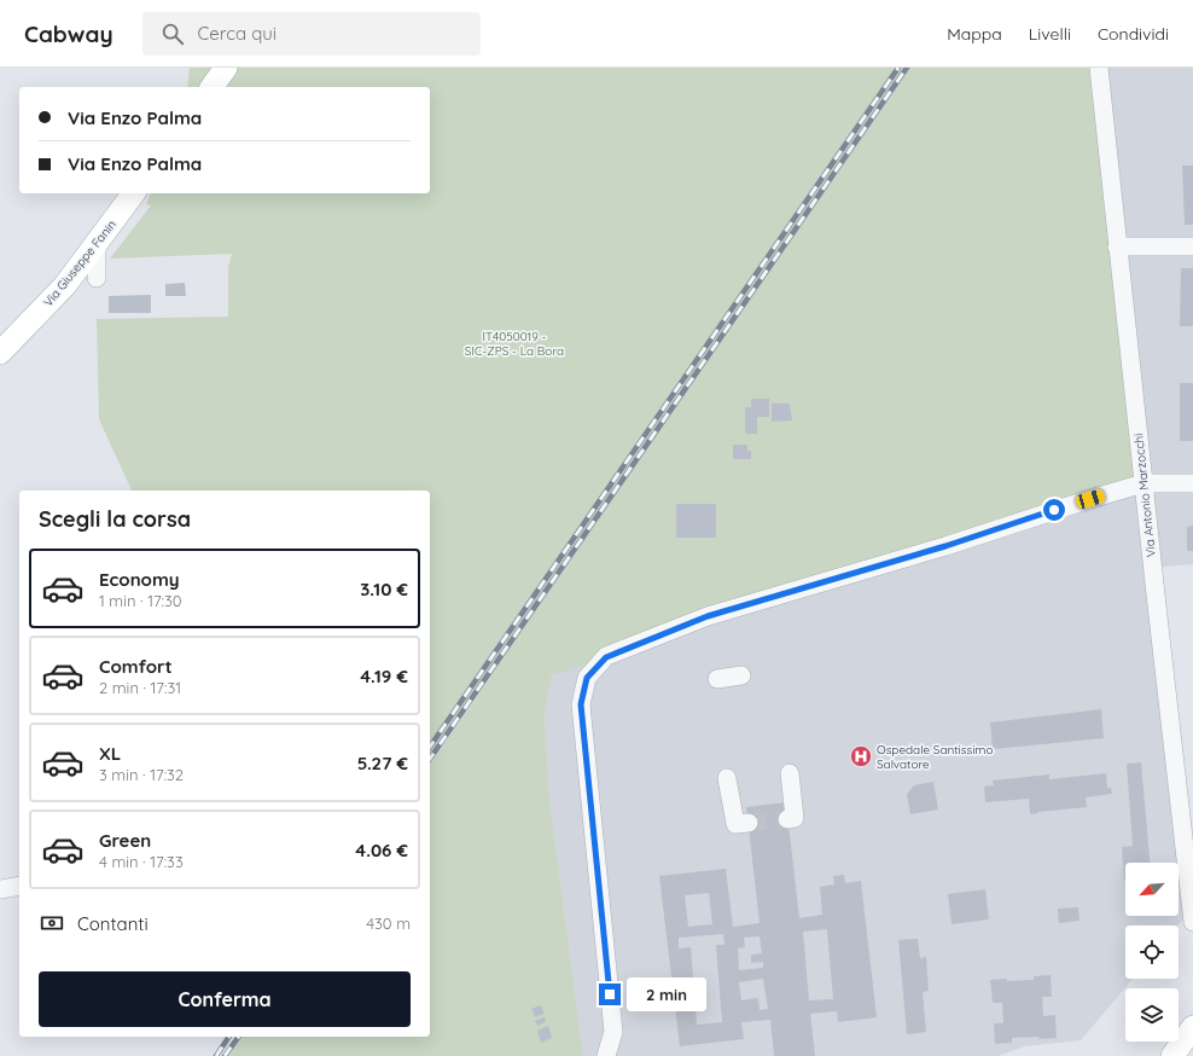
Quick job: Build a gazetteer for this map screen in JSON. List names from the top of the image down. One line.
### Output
{"streets":{"main road":["Via Giuseppe Fanin"],"street":["Via Antonio Marzocchi"]},"parks":["IT4050019 - SIC-ZPS - La Bora"],"places":{"hospital":["Ospedale Santissimo Salvatore"]},"north":"bottom left","page":{"header":"Cabway","search":"Cerca qui","nav":["Mappa","Livelli","Condividi"],"banner":["Via Enzo Palma","Via Enzo Palma"],"heading":"Scegli la corsa","list":[{"name":"Economy","note":"1 min · 17:30","value":"3.10 €"},{"name":"Comfort","note":"2 min · 17:31","value":"4.19 €"},{"name":"XL","note":"3 min · 17:32","value":"5.27 €"},{"name":"Green","note":"4 min · 17:33","value":"4.06 €"}],"pay":["Contanti","430 m"],"buttons":"Conferma","bubble":"2 min"}}
